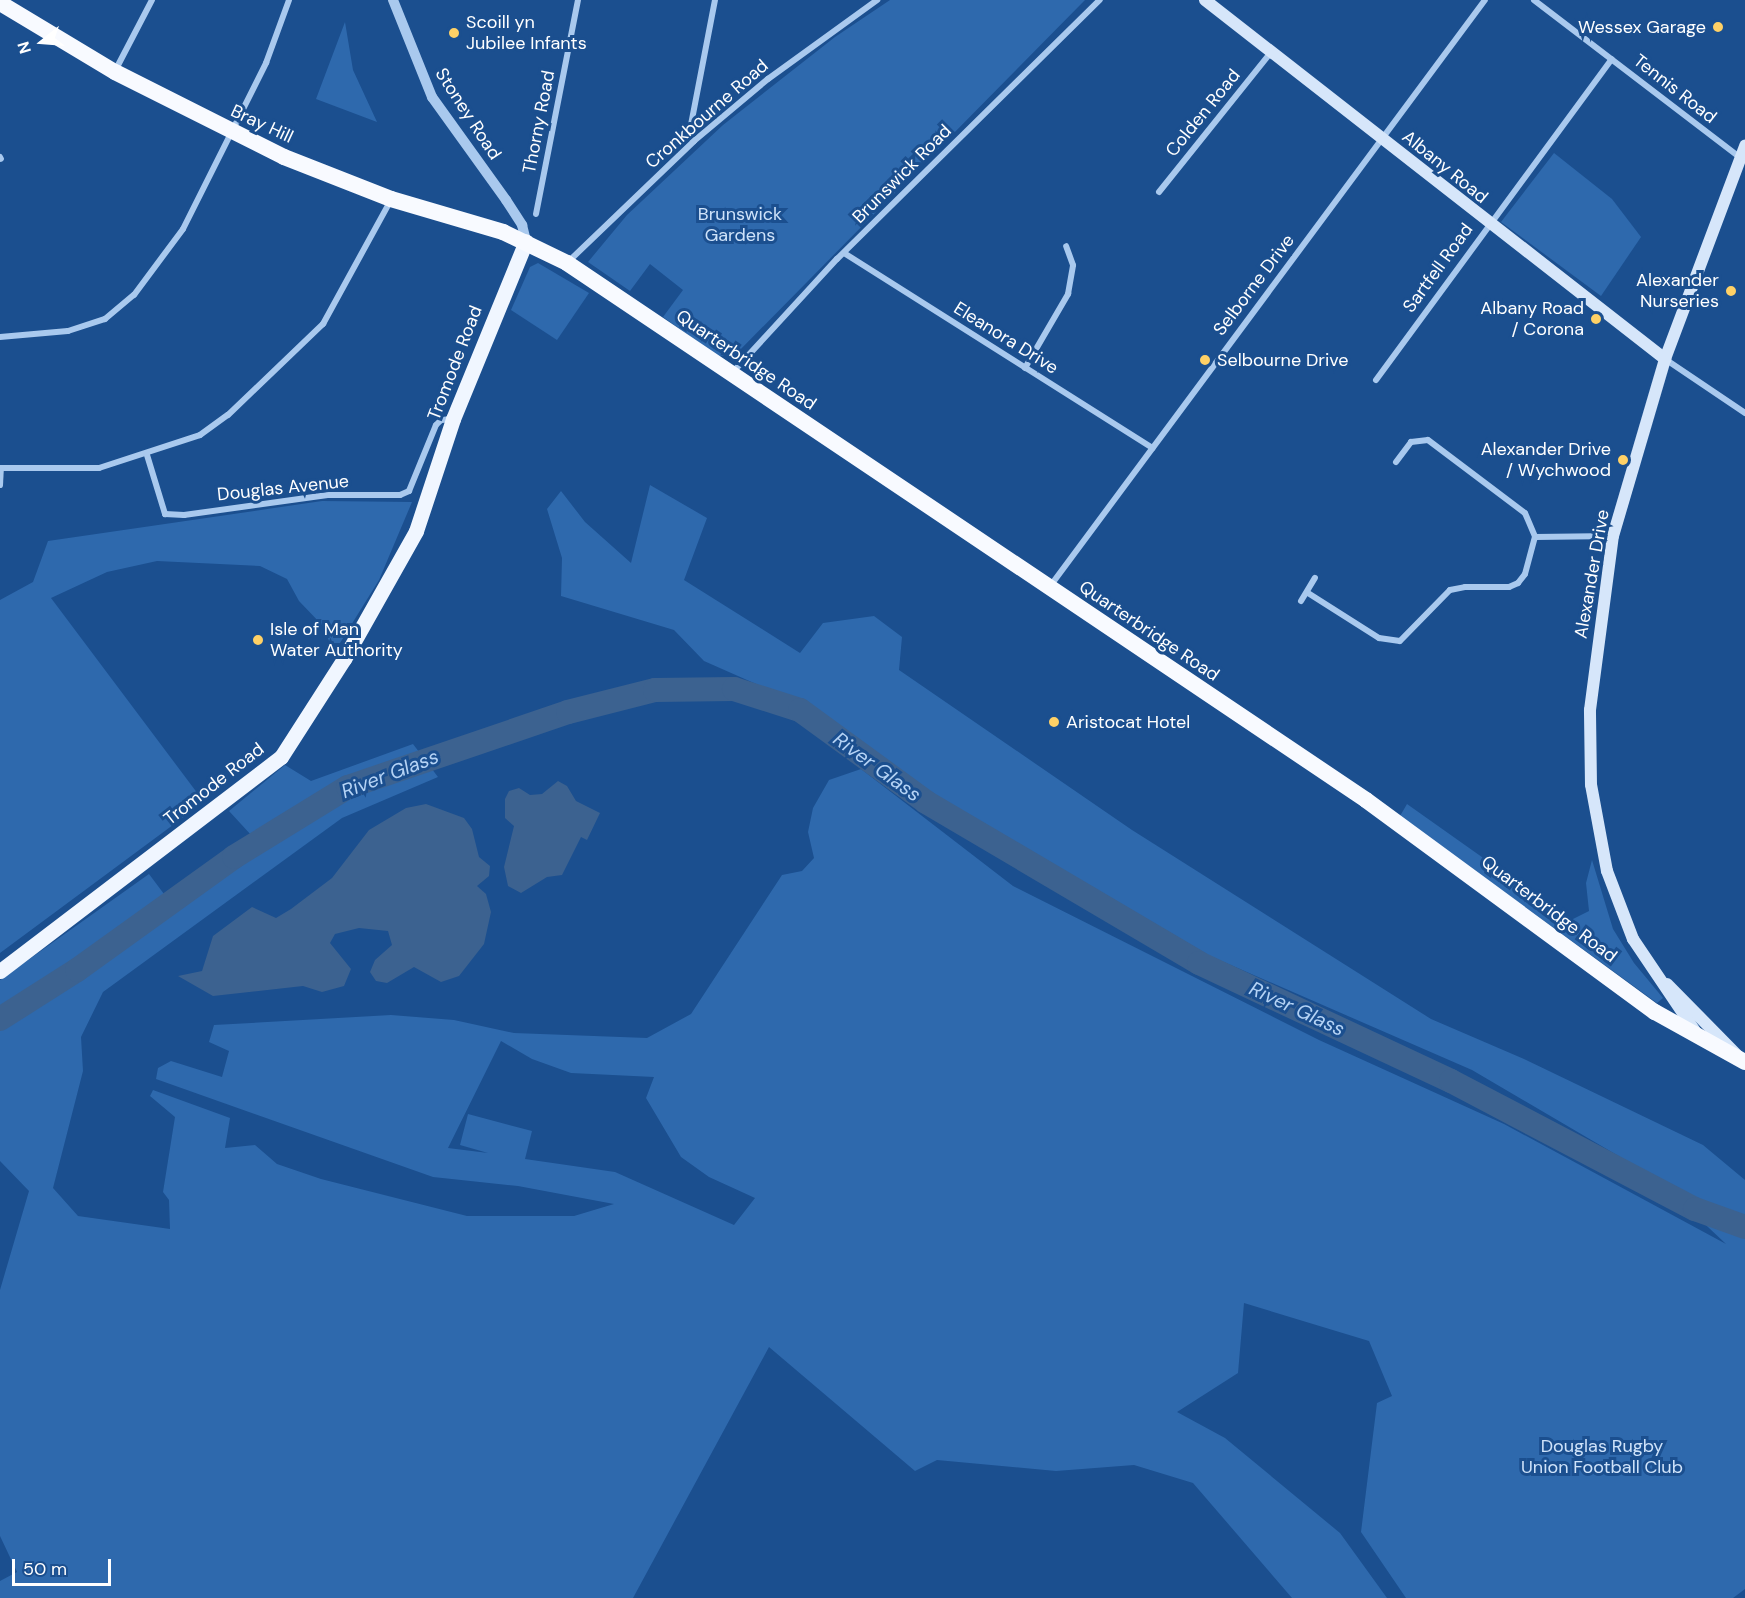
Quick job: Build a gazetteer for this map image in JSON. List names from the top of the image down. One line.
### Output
{"streets":{"highway":["Bray Hill","Quarterbridge Road"],"main road":["Albany Road","Tromode Road","Alexander Drive"],"street":["Tennis Road","Colden Road","Stoney Road","Cronkbourne Road","Thorny Road","Brunswick Road","Sartfell Road","Selborne Drive","Eleanora Drive","Douglas Avenue"]},"crossings":[["Tennis Road","Sartfell Road"],["Tennis Road","Alexander Drive"],["Colden Road","Albany Road"],["Stoney Road","Bray Hill"],["Stoney Road","Quarterbridge Road"],["Stoney Road","Tromode Road"],["Cronkbourne Road","Quarterbridge Road"],["Bray Hill","Quarterbridge Road"],["Bray Hill","Tromode Road"],["Albany Road","Sartfell Road"],["Albany Road","Selborne Drive"],["Albany Road","Alexander Drive"],["Brunswick Road","Eleanora Drive"],["Brunswick Road","Quarterbridge Road"],["Selborne Drive","Eleanora Drive"],["Selborne Drive","Quarterbridge Road"],["Quarterbridge Road","Tromode Road"],["Quarterbridge Road","Alexander Drive"],["Tromode Road","Douglas Avenue"]],"water":["River Glass"],"parks":["Brunswick Gardens","Douglas Rugby Union Football Club"],"places":["Wessex Garage","Scoill yn Jubilee Infants","Alexander Nurseries","Albany Road / Corona","Selbourne Drive","Alexander Drive / Wychwood","Isle of Man Water Authority","Aristocat Hotel"],"scale_bar":"50 m","north":"left"}
